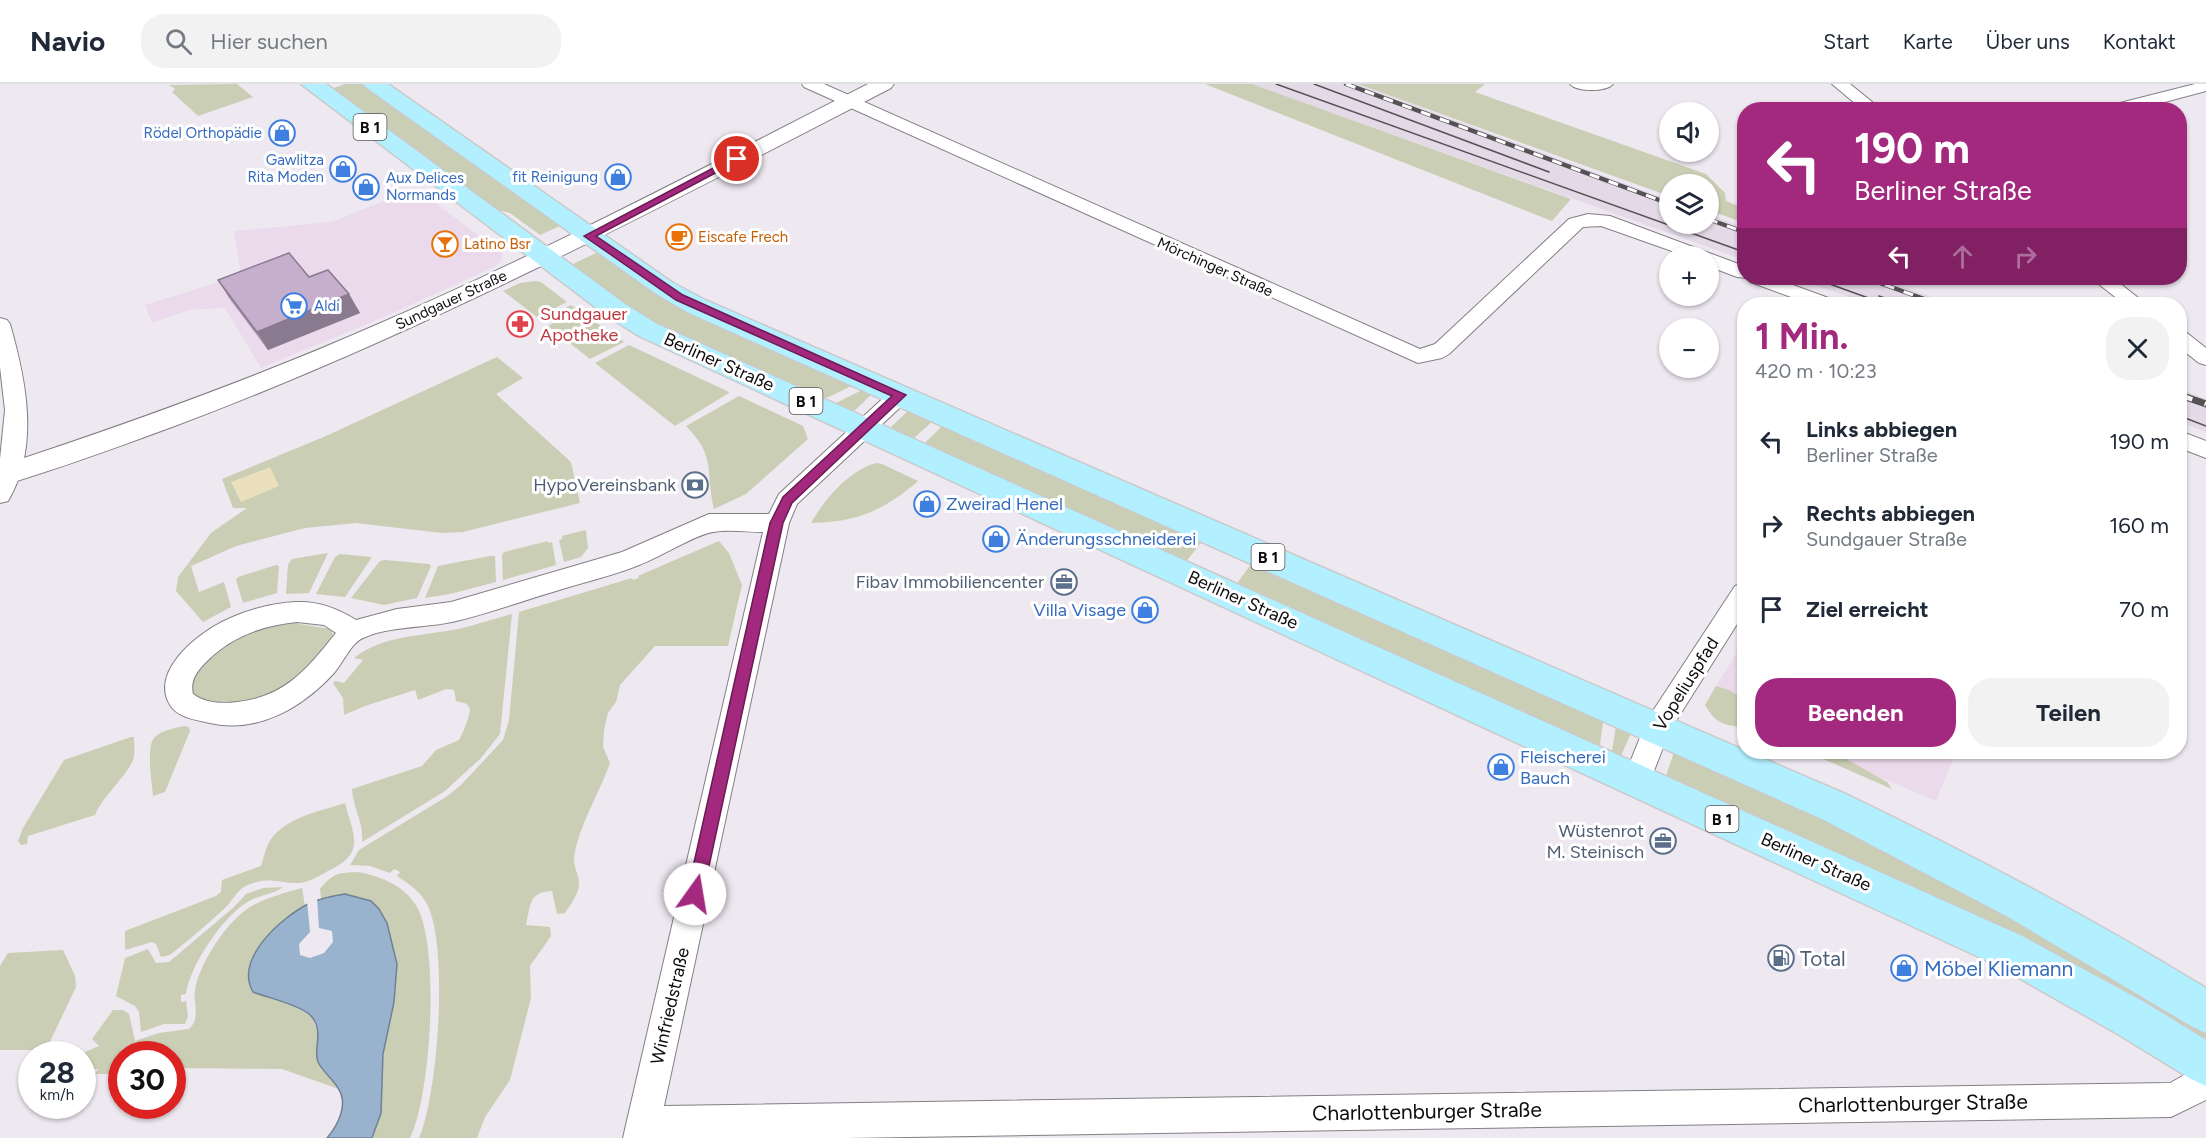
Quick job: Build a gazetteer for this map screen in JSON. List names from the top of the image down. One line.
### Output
{"streets":{"main road":["B 1","Berliner Straße"],"street":["Mörchinger Straße","Sundgauer Straße","Vopeliuspfad","Winfriedstraße","Charlottenburger Straße"]},"crossings":[["B 1","Sundgauer Straße"],["B 1","Vopeliuspfad"],["B 1","Winfriedstraße"],["Mörchinger Straße","Sundgauer Straße"],["Sundgauer Straße","Berliner Straße"],["Berliner Straße","Vopeliuspfad"],["Berliner Straße","Winfriedstraße"],["Winfriedstraße","Charlottenburger Straße"]],"places":{"shop":["Rödel Orthopädie","Gawlitza Rita Moden","fit Reinigung","Aux Delices Normands","Zweirad Henel","Änderungsschneiderei","Villa Visage","Fleischerei Bauch","Möbel Kliemann"],"cafe":["Eiscafe Frech"],"bar":["Latino Bsr"],"supermarket":["Aldi"],"pharmacy":["Sundgauer Apotheke"],"bank":["HypoVereinsbank"],"office":["Fibav Immobiliencenter","Wüstenrot M. Steinisch"],"fuel station":["Total"]},"page":{"header":"Navio","search":"Hier suchen","nav":["Start","Karte","Über uns","Kontakt"],"map_buttons":["+","−"],"turn":["190 m","Berliner Straße"],"heading":["1 Min.","420 m · 10:23"],"list":[{"name":"Links abbiegen","note":"Berliner Straße","value":"190 m"},{"name":"Rechts abbiegen","note":"Sundgauer Straße","value":"160 m"},{"name":"Ziel erreicht","value":"70 m"}],"buttons":["Beenden","Teilen"],"speed":"28 km/h","limit":"30"}}
